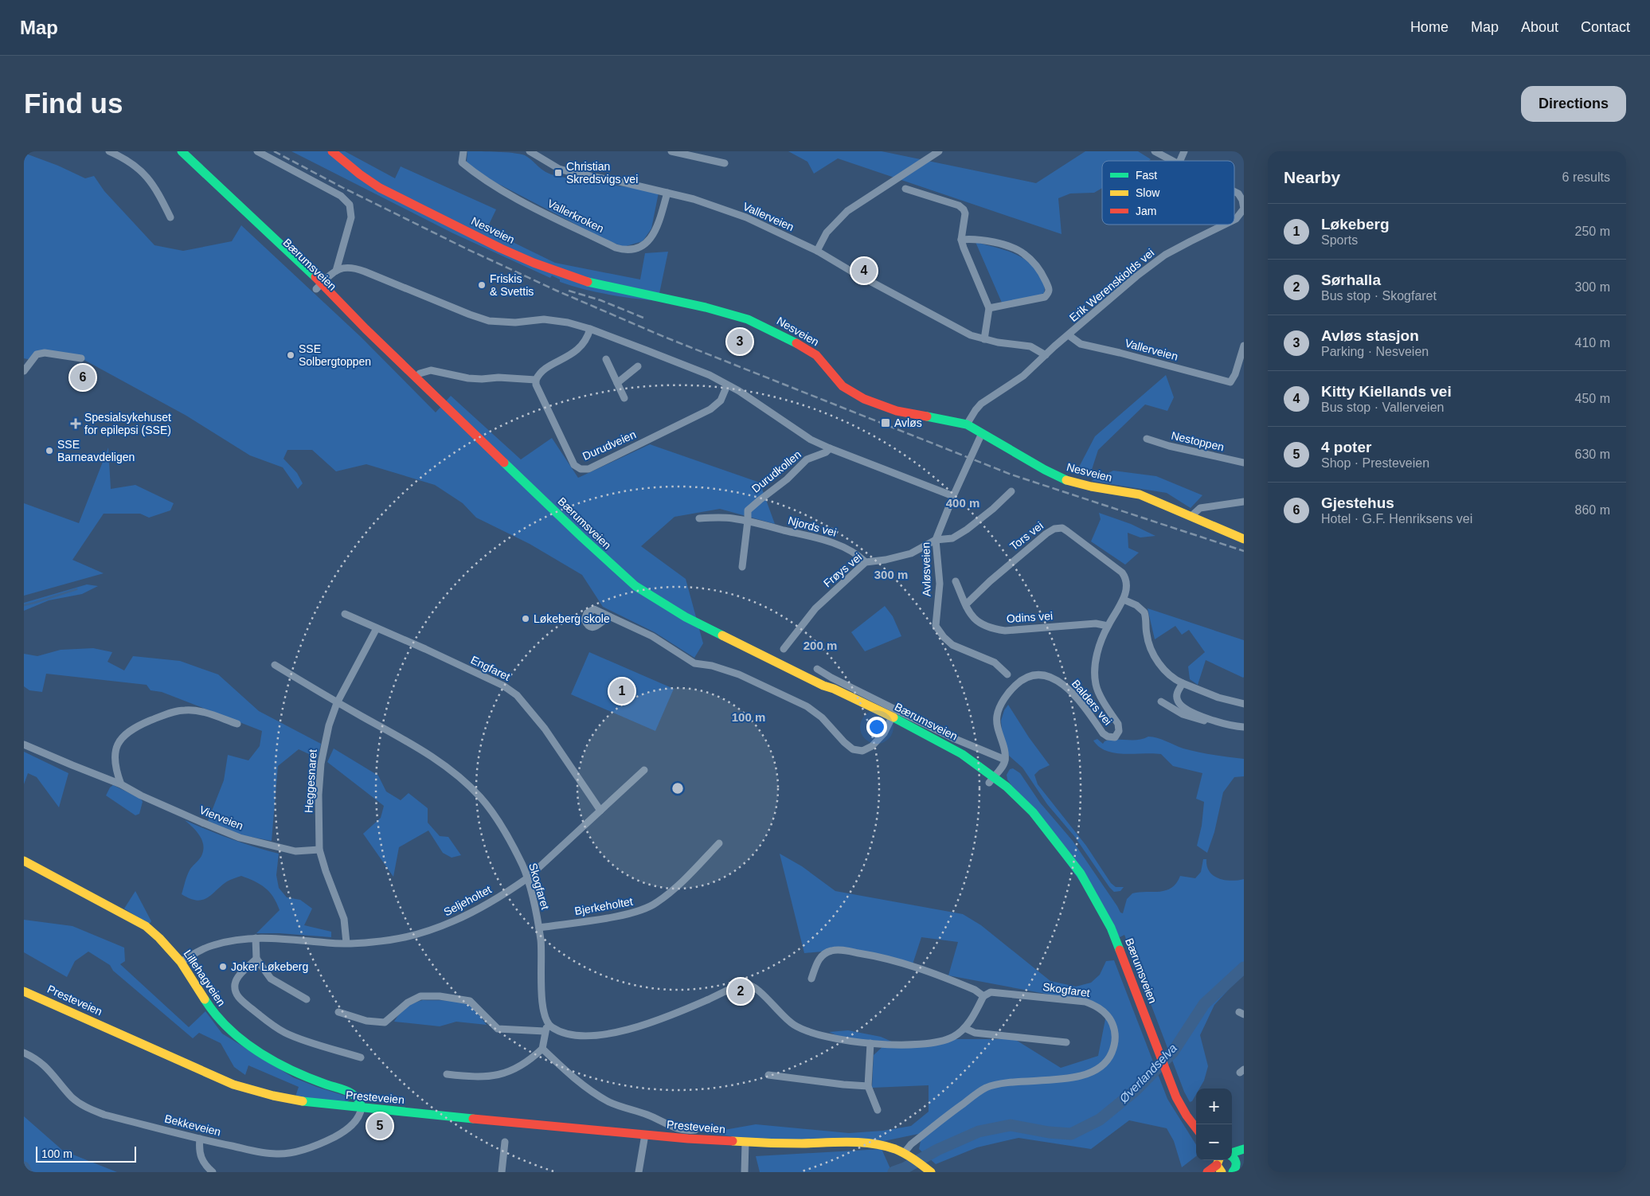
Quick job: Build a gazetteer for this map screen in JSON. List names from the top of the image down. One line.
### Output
{"streets":{"main road":["Nesveien","Bærumsveien","Lillehagveien","Presteveien"],"street":["Vallerkroken","Vallerveien","Erik Werenskiolds vei","Nestoppen","Durudveien","Durudkollen","Njords vei","Tors vei","Avløsveien","Frøys vei","Odins vei","Engfaret","Balders vei","Heggesnaret","Vierveien","Skogfaret","Seljeholtet","Bjerkeholtet","Bekkeveien"]},"crossings":[["Vallerkroken","Vallerveien"],["Vallerveien","Erik Werenskiolds vei"],["Nesveien","Erik Werenskiolds vei"],["Nesveien","Avløsveien"],["Bærumsveien","Balders vei"],["Durudkollen","Njords vei"],["Njords vei","Frøys vei"],["Tors vei","Odins vei"],["Tors vei","Balders vei"],["Avløsveien","Frøys vei"],["Odins vei","Balders vei"],["Engfaret","Heggesnaret"],["Engfaret","Seljeholtet"],["Heggesnaret","Vierveien"],["Heggesnaret","Skogfaret"],["Heggesnaret","Seljeholtet"],["Skogfaret","Seljeholtet"],["Skogfaret","Bjerkeholtet"],["Skogfaret","Presteveien"],["Seljeholtet","Lillehagveien"],["Lillehagveien","Presteveien"],["Lillehagveien","Bekkeveien"],["Presteveien","Bekkeveien"]],"water":["Øverlandselva"],"places":{"transit":["Christian Skredsvigs vei","Avløs"],"other":["Friskis & Svettis","SSE Solbergtoppen","SSE Barneavdeligen","Løkeberg skole","Joker Løkeberg"],"health":["Spesialsykehuset for epilepsi (SSE)"]},"legend":["Fast","Slow","Jam"],"scale_bar":"100 m","page":{"header":"Map","nav":["Home","Map","About","Contact"],"buttons":"Directions","title":"Find us","heading":["Nearby","6 results"],"list":[{"mark":"1","name":"Løkeberg","note":"Sports","value":"250 m"},{"mark":"2","name":"Sørhalla","note":"Bus stop · Skogfaret","value":"300 m"},{"mark":"3","name":"Avløs stasjon","note":"Parking · Nesveien","value":"410 m"},{"mark":"4","name":"Kitty Kiellands vei","note":"Bus stop · Vallerveien","value":"450 m"},{"mark":"5","name":"4 poter","note":"Shop · Presteveien","value":"630 m"},{"mark":"6","name":"Gjestehus","note":"Hotel · G.F. Henriksens vei","value":"860 m"}],"pins":["4","3","6","1","2","5"],"map_buttons":["+","−"],"scale":"100 m"},"rings":["400 m","300 m","200 m","100 m"]}
